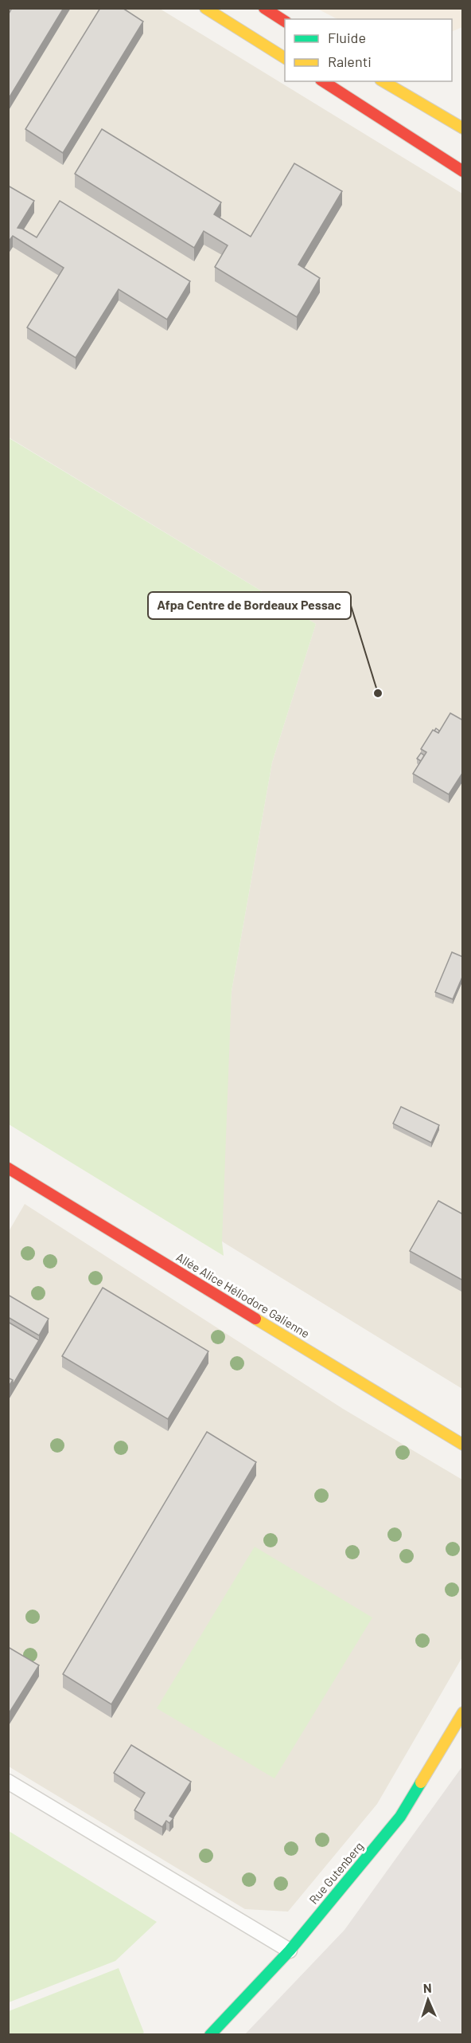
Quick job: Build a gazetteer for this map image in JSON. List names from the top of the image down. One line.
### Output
{"streets":{"street":["Allée Alice Héliodore Galienne","Rue Gutenberg"]},"places":["Afpa Centre de Bordeaux Pessac"],"legend":["Fluide","Ralenti"],"north":"top"}
